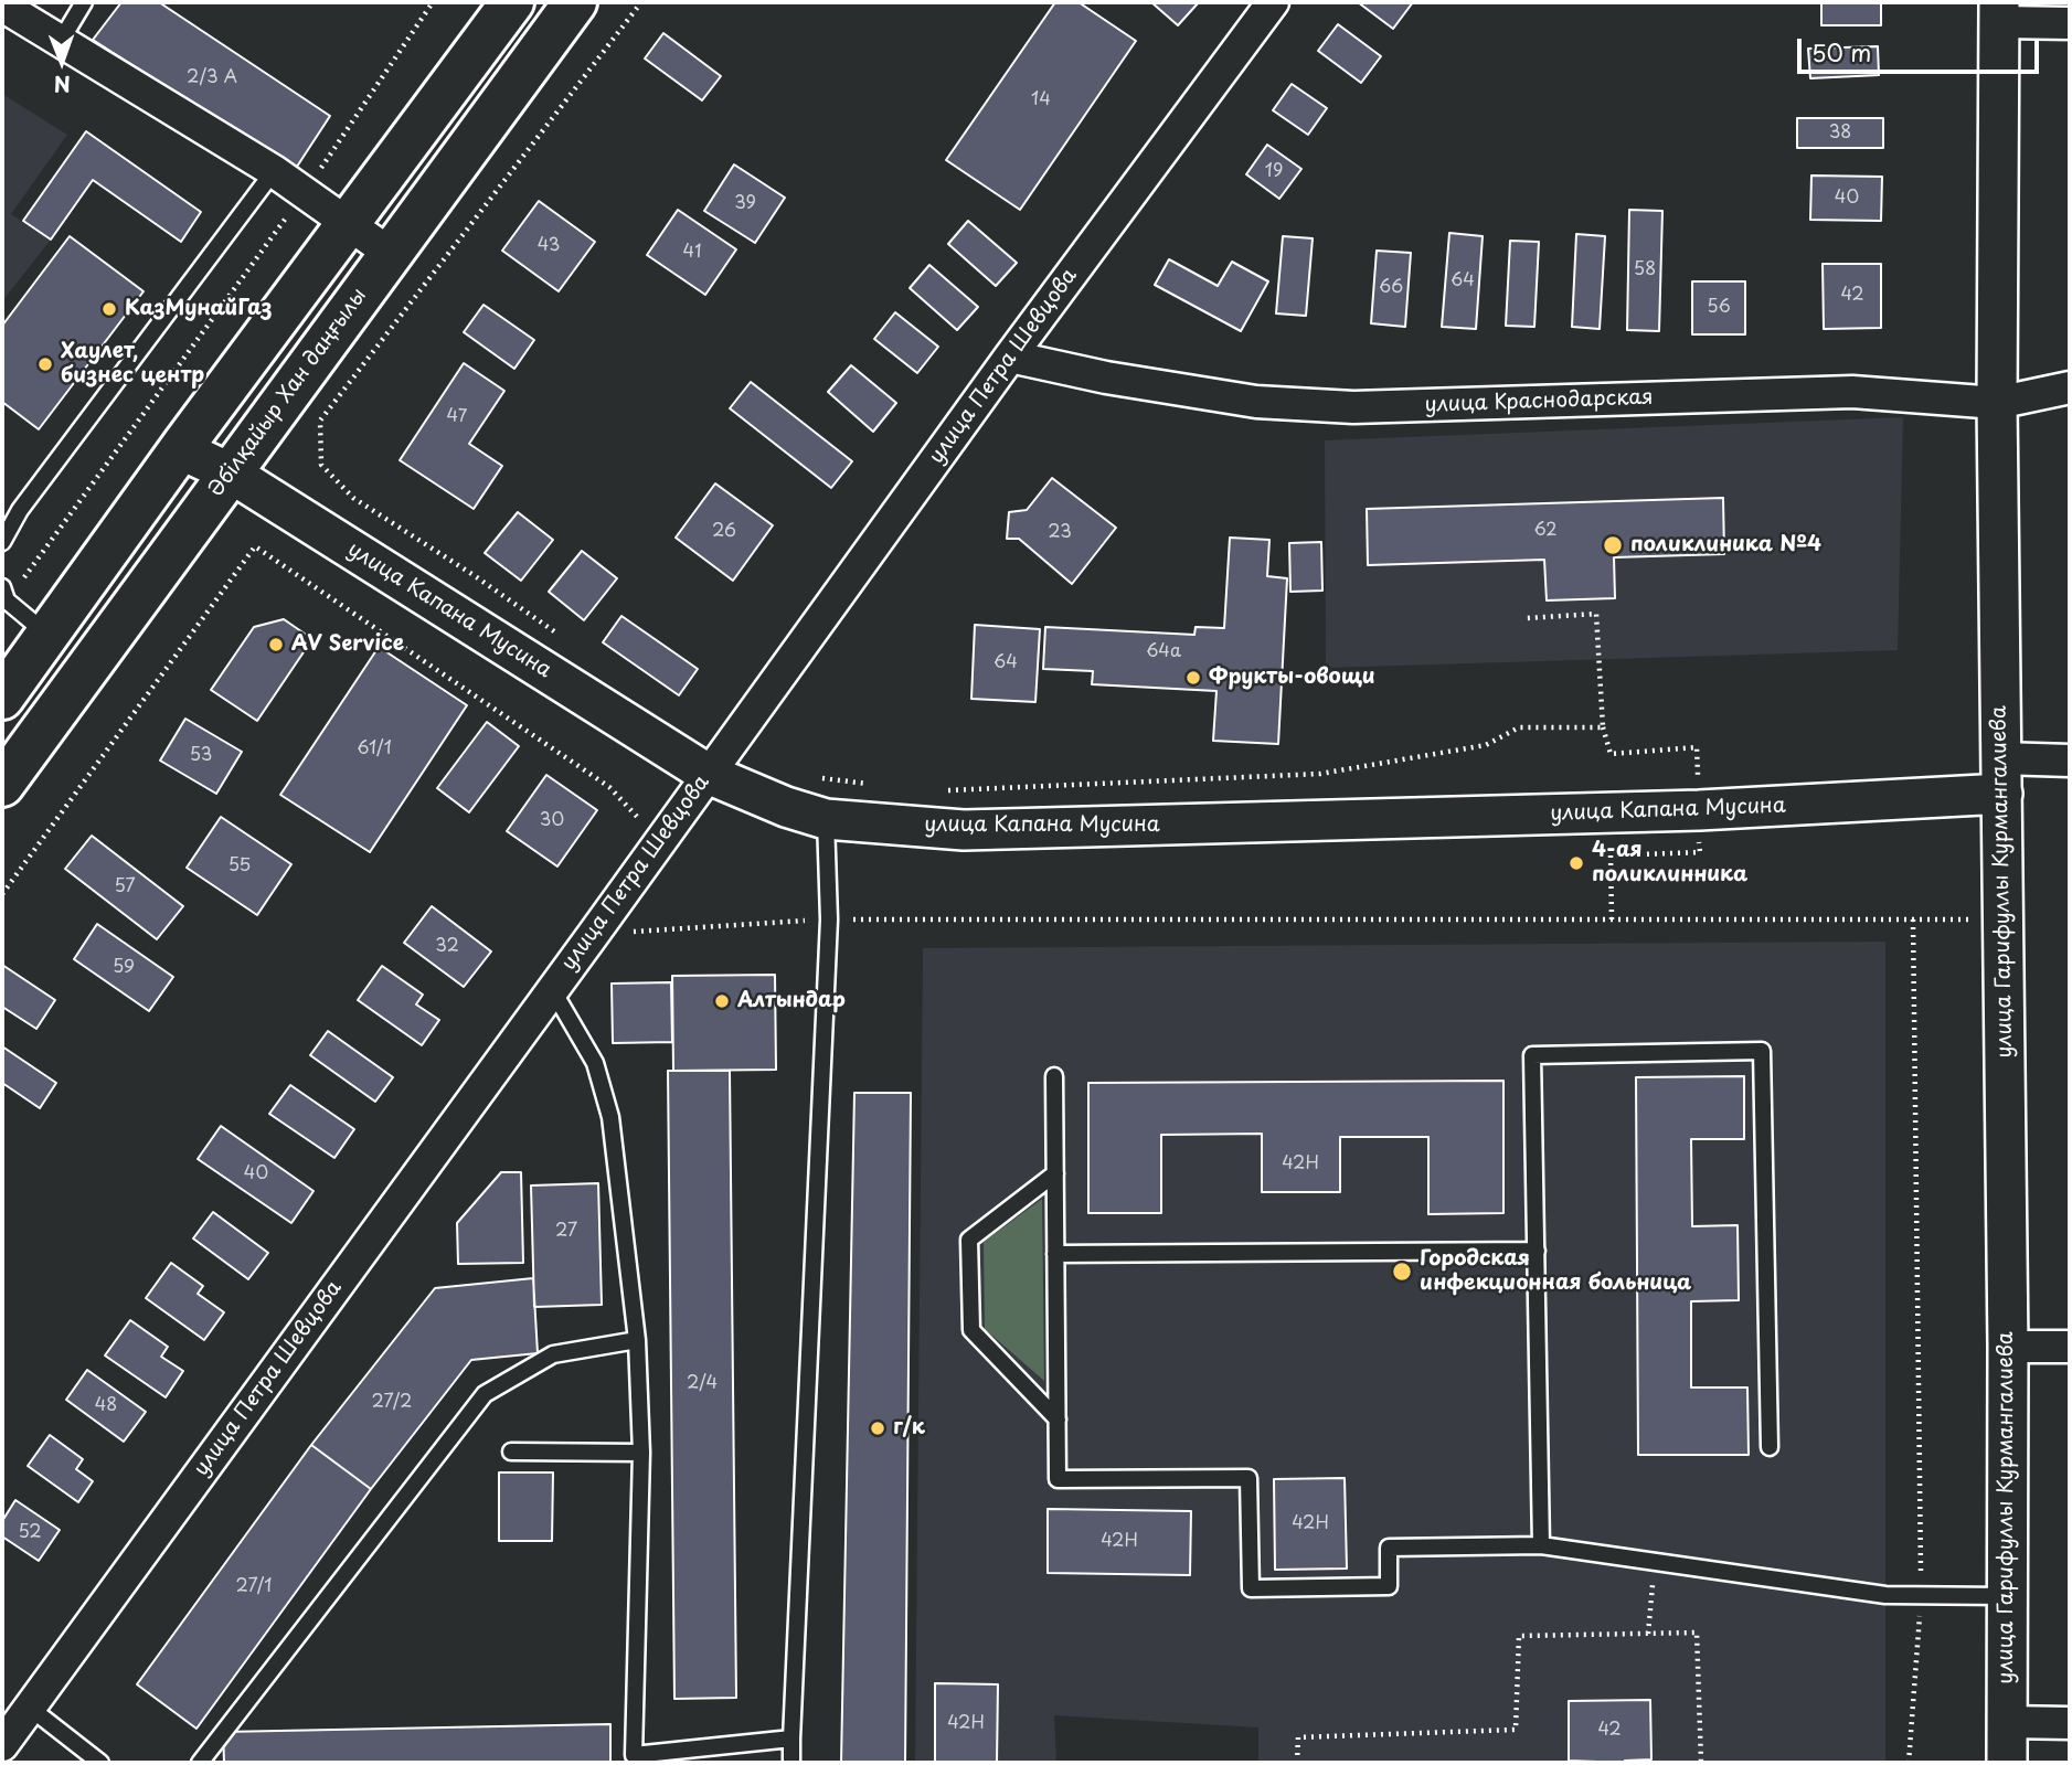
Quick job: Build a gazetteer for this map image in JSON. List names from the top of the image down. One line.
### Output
{"streets":{"main road":["Әбілқайыр Хан даңғылы"],"street":["улица Петра Шевцова","улица Краснодарская","улица Капана Мусина","улица Гарифуллы Курмангалиева"]},"crossings":[["улица Петра Шевцова","улица Краснодарская"],["улица Петра Шевцова","улица Капана Мусина"],["Әбілқайыр Хан даңғылы","улица Капана Мусина"],["улица Краснодарская","улица Гарифуллы Курмангалиева"],["улица Капана Мусина","улица Гарифуллы Курмангалиева"]],"places":["КазМунайГаз","Хаулет, бизнес центр","поликлиника №4","AV Service","Фрукты-овощи","4-ая поликлинника","Алтындар","Городская инфекционная больница","г/к"],"house_numbers":["2/3 А","14","38","19","40","39","43","41","58","64","66","42","56","47","62","26","23","64а","64","61/1","53","30","55","57","32","59","42H","40","27","2/4","27/2","48","42H","52","42H","27/1","42H","42"],"scale_bar":"50 m","north":"bottom"}
